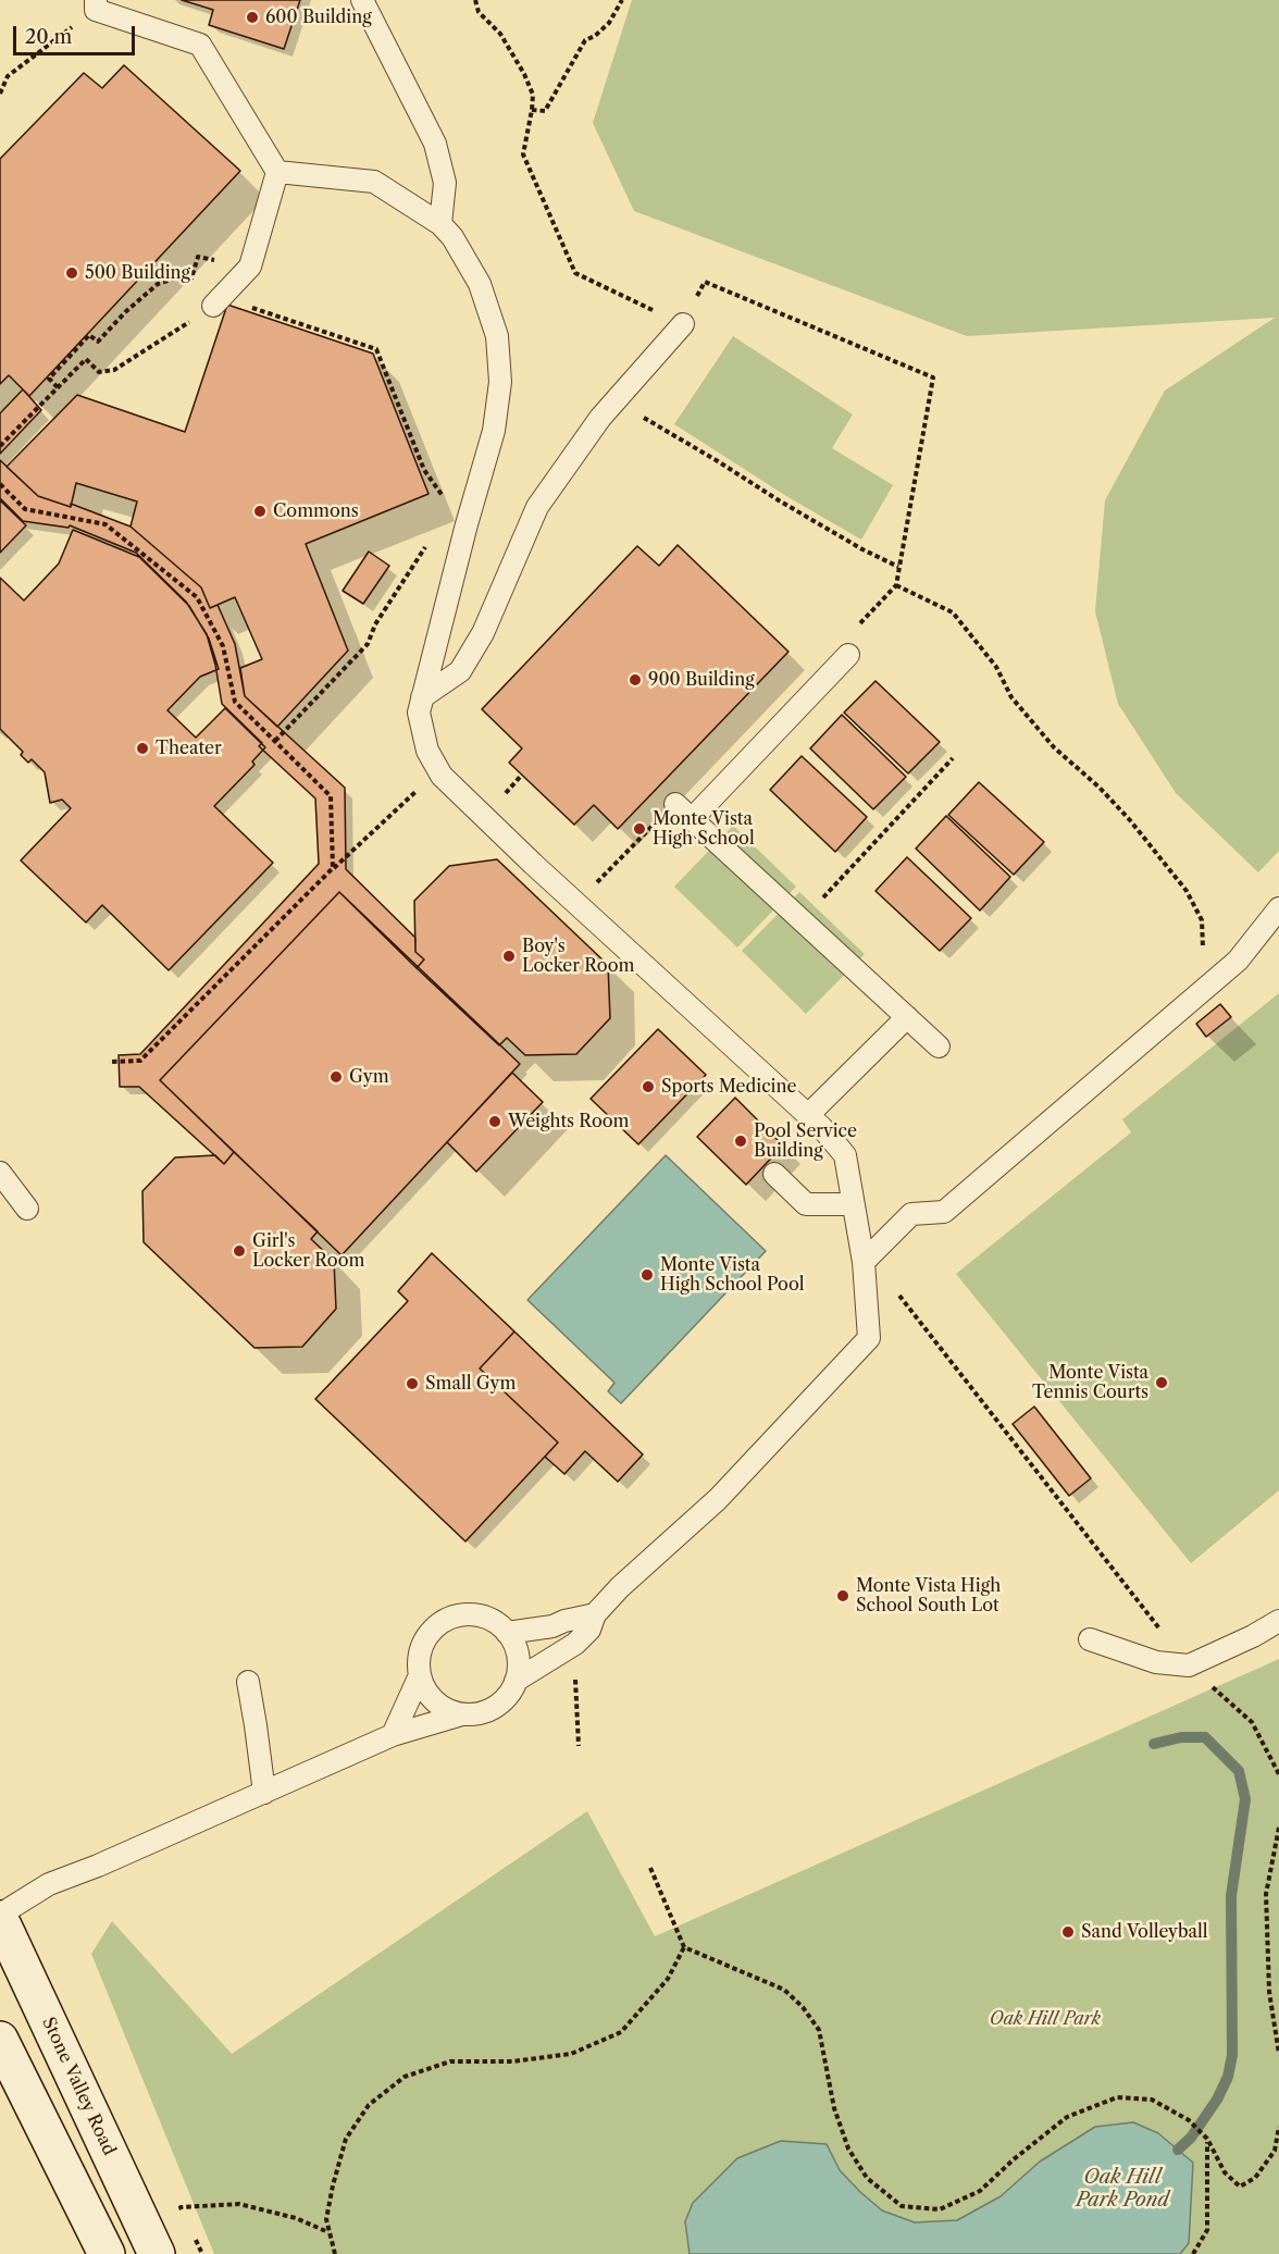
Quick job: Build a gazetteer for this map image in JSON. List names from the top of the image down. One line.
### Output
{"streets":{"street":["Stone Valley Road"]},"water":["Oak Hill Park Pond"],"parks":["Oak Hill Park"],"places":["600 Building","500 Building","Commons","900 Building","Theater","Monte Vista High School","Boy's Locker Room","Gym","Sports Medicine","Weights Room","Pool Service Building","Girl's Locker Room","Monte Vista High School Pool","Monte Vista Tennis Courts","Small Gym","Monte Vista High School South Lot","Sand Volleyball"],"scale_bar":"20 m"}
